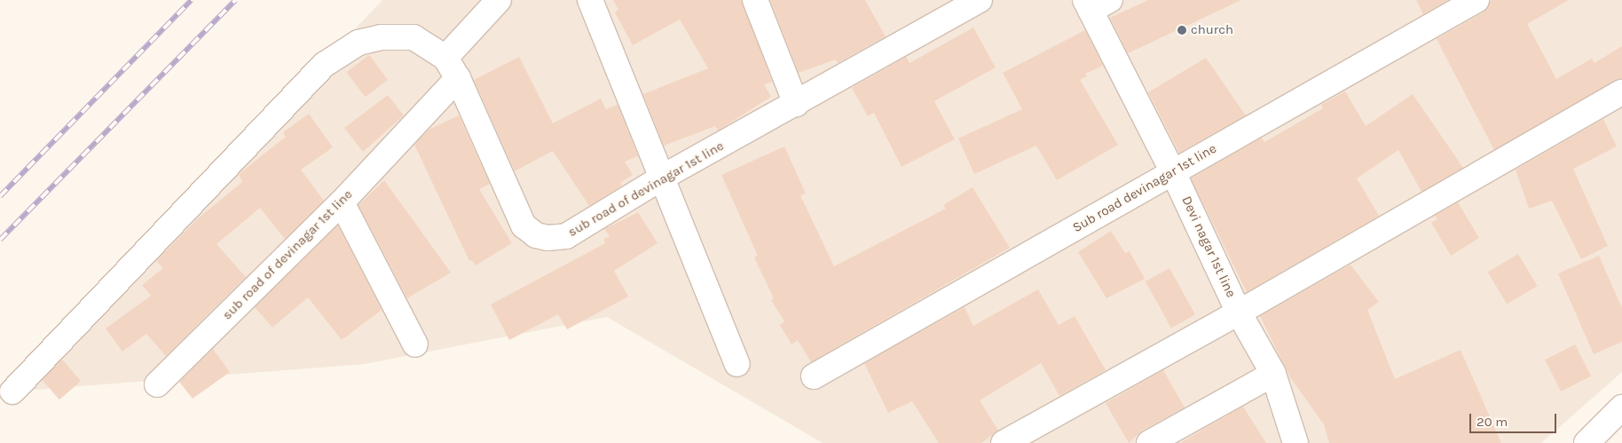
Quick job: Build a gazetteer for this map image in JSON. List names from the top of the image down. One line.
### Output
{"streets":{"street":["Sub road devinagar 1st line","sub road of devinagar 1st line","Devi nagar 1st line"]},"crossings":[["Sub road devinagar 1st line","Devi nagar 1st line"]],"places":["church"],"scale_bar":"20 m"}
